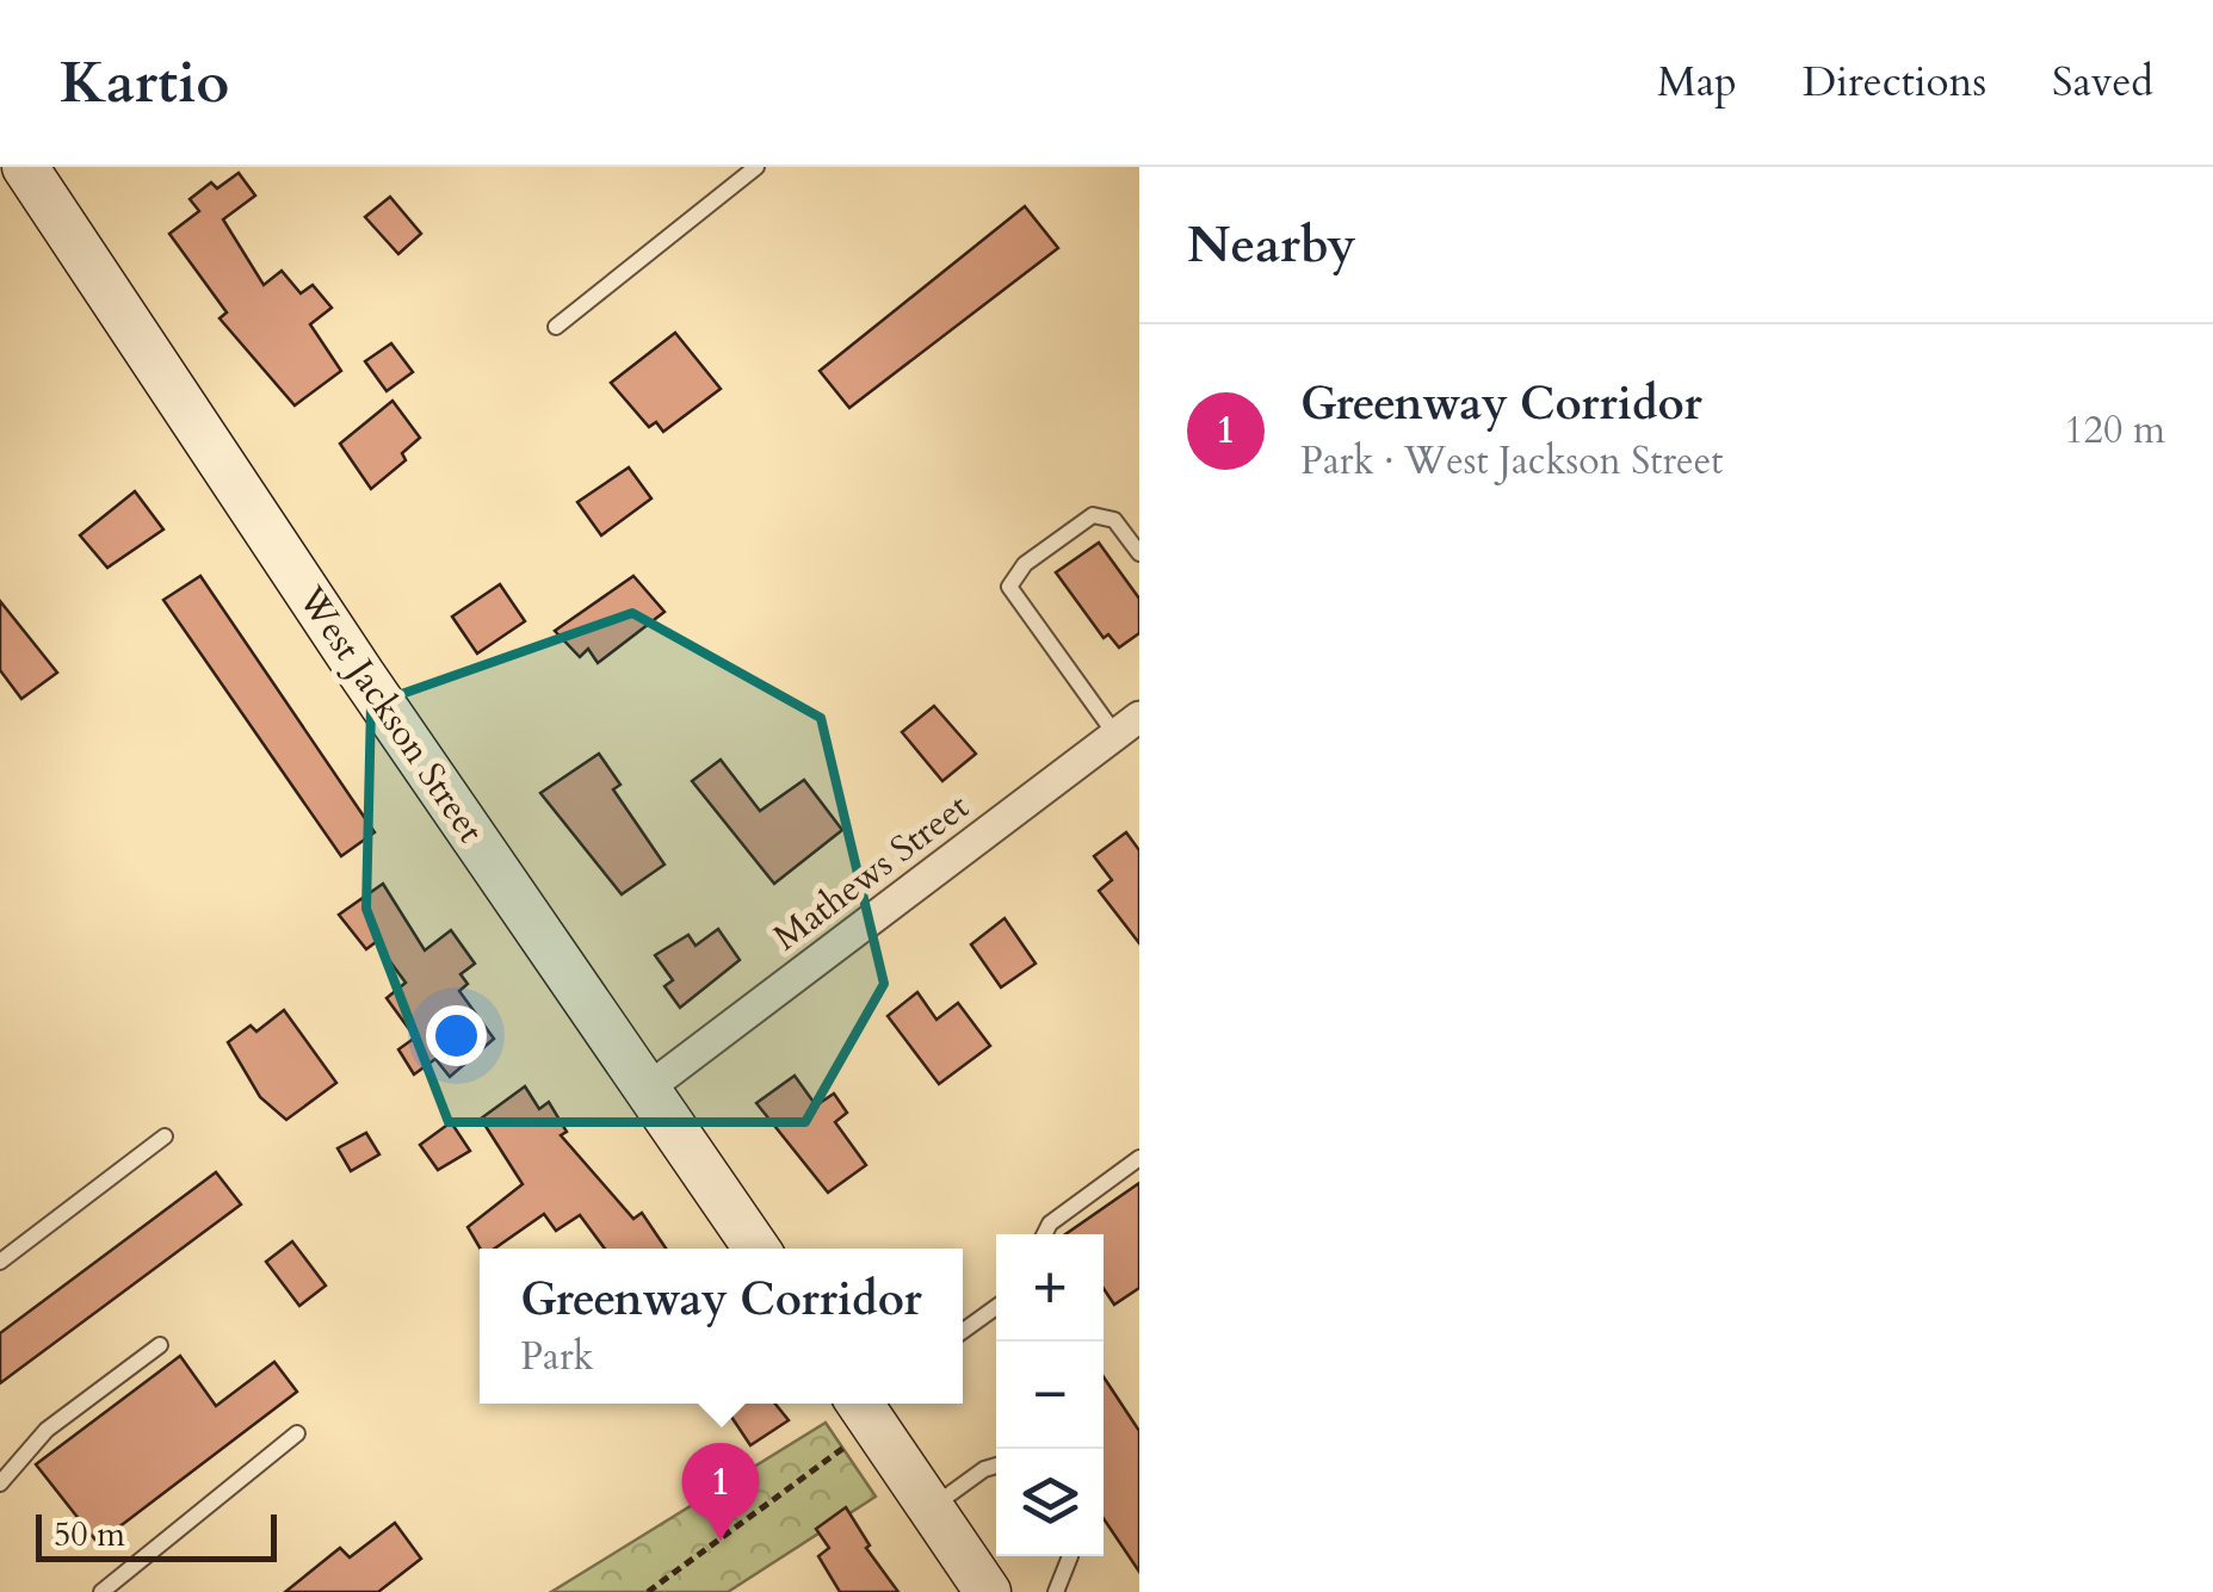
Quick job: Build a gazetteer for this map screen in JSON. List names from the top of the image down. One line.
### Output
{"streets":{"street":["West Jackson Street","Mathews Street"]},"crossings":[["West Jackson Street","Mathews Street"]],"scale_bar":"50 m","page":{"header":"Kartio","nav":["Map","Directions","Saved"],"heading":"Nearby","list":[{"mark":"1","name":"Greenway Corridor","note":"Park · West Jackson Street","value":"120 m"}],"map_buttons":["+","−"],"popup":["Greenway Corridor","Park"],"pins":"1","scale":"50 m"}}
